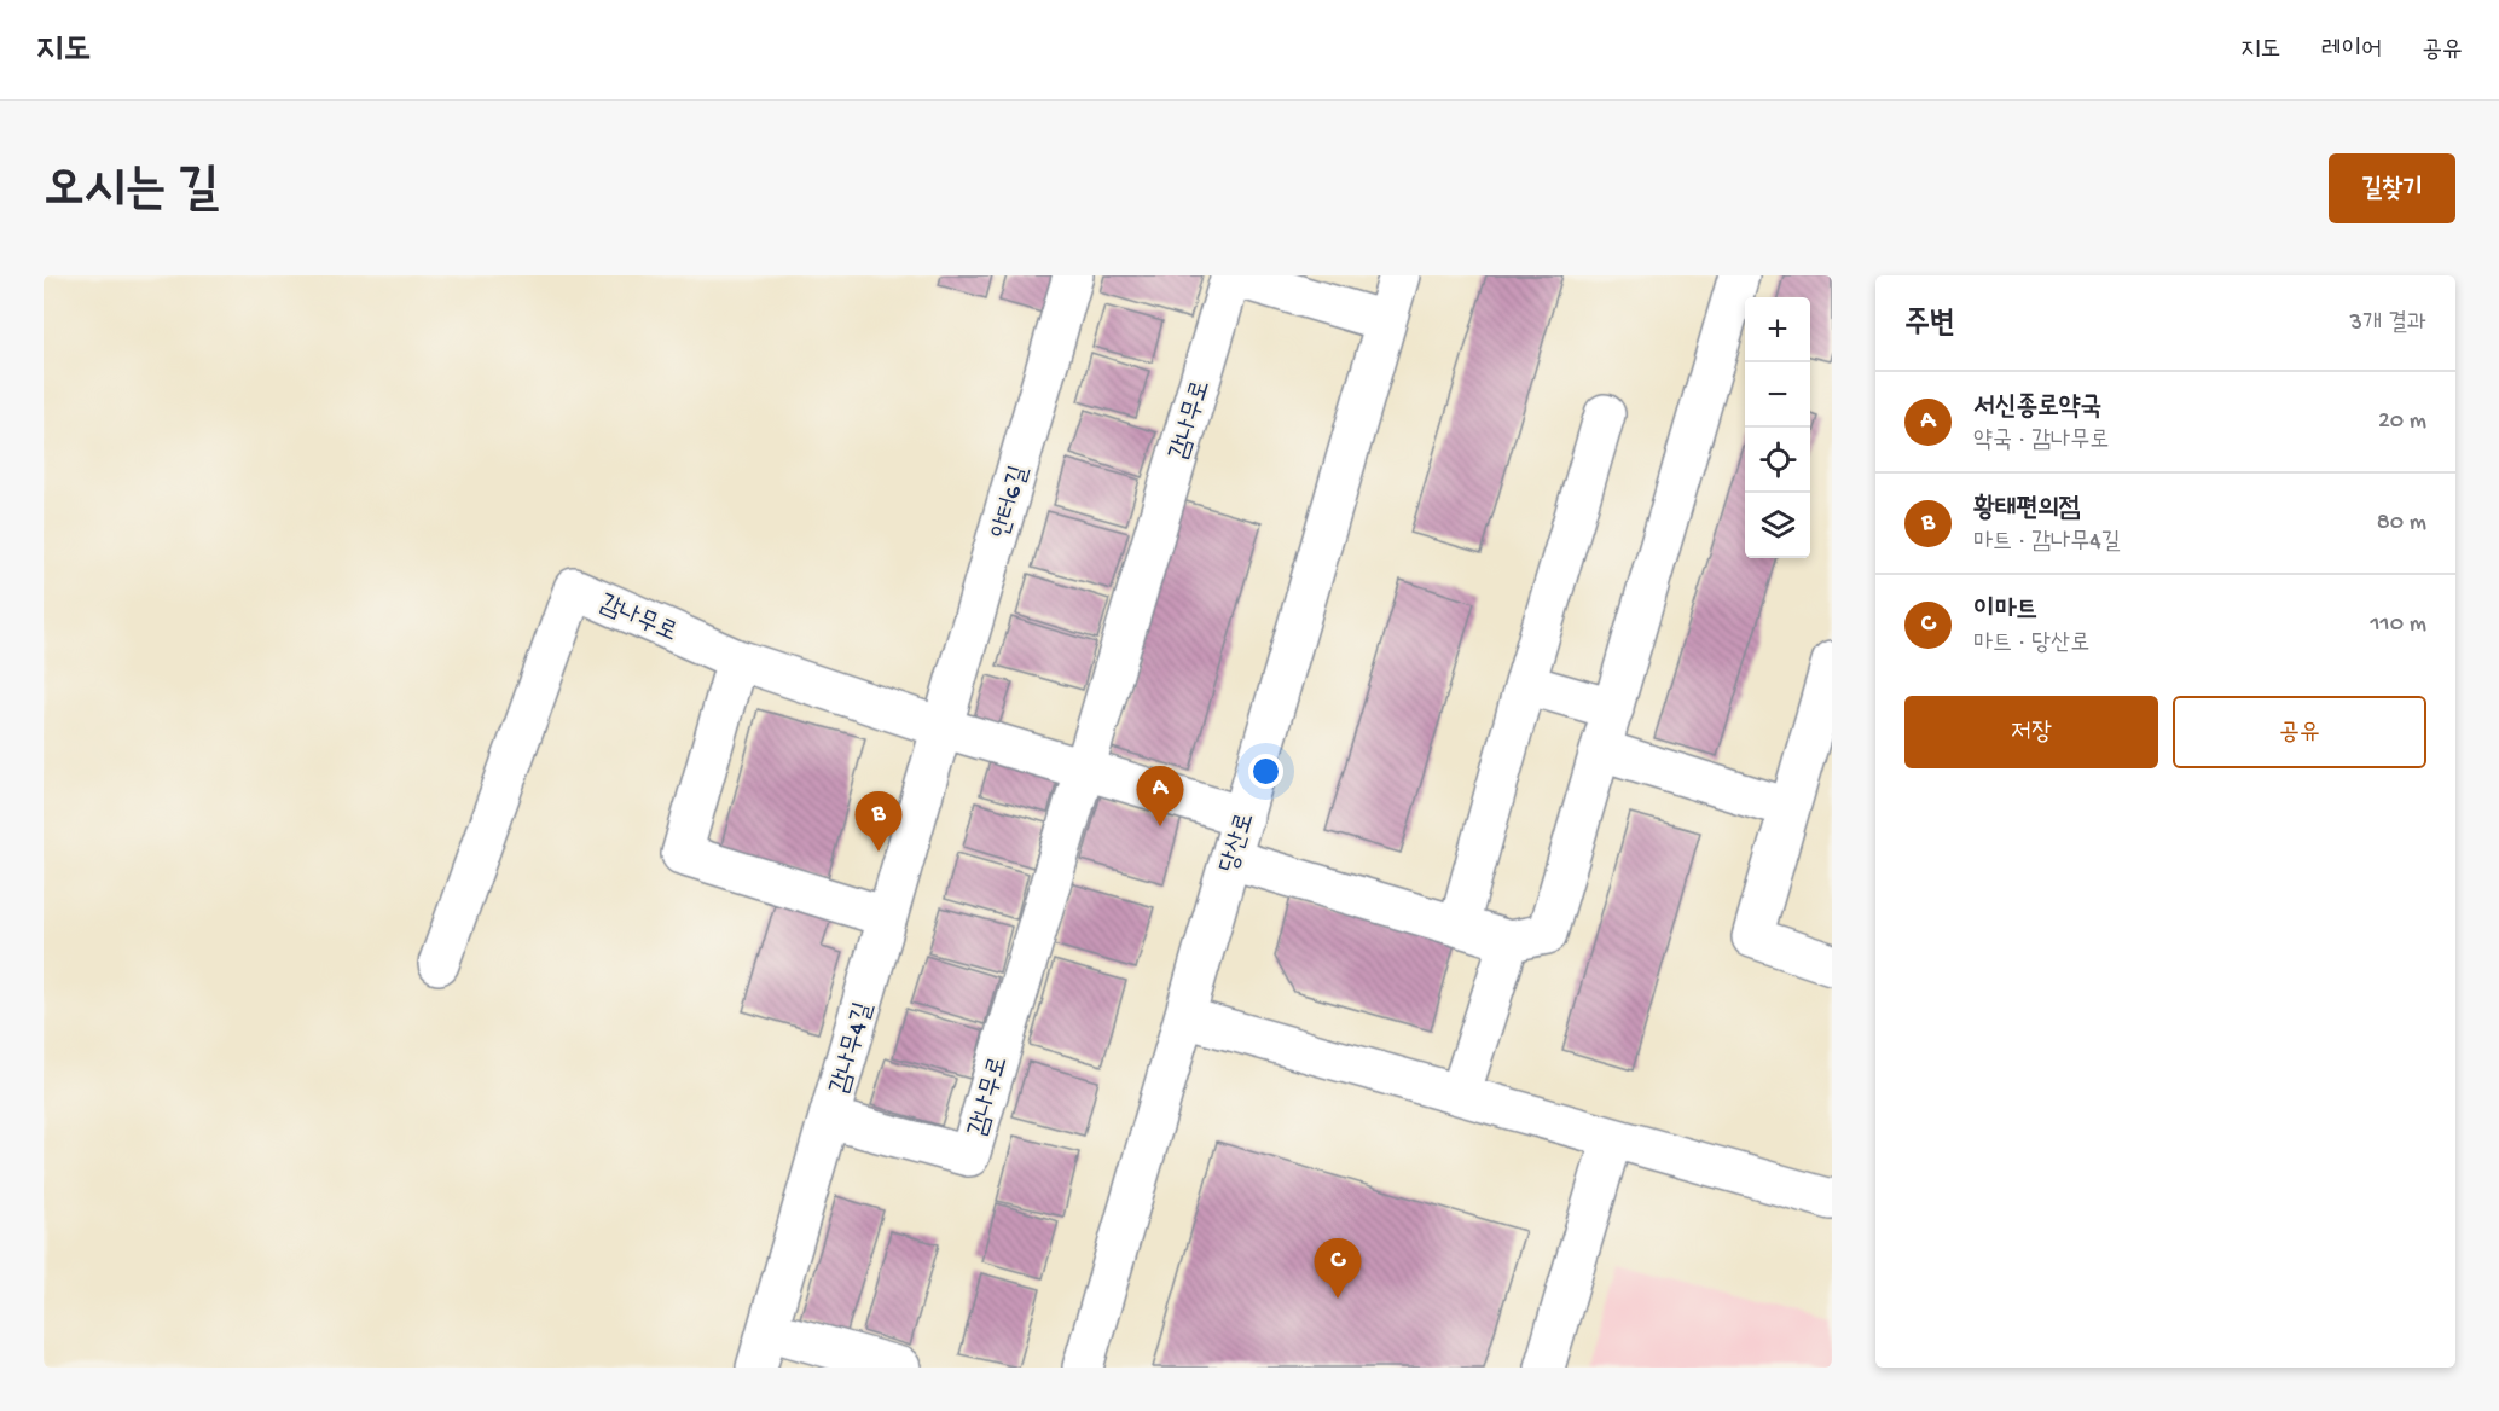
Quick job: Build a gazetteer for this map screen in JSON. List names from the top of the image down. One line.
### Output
{"streets":{"street":["감나무로","안터6길","당산로","감나무4길"]},"crossings":[["감나무로","안터6길"],["감나무로","당산로"],["감나무로","감나무4길"],["안터6길","감나무4길"]],"page":{"header":"지도","nav":["지도","레이어","공유"],"buttons":["길찾기",["저장","공유"]],"title":"오시는 길","heading":["주변","3개 결과"],"map_buttons":["+","−"],"list":[{"mark":"A","name":"서신종로약국","note":"약국 · 감나무로","value":"20 m"},{"mark":"B","name":"황태편의점","note":"마트 · 감나무4길","value":"80 m"},{"mark":"C","name":"이마트","note":"마트 · 당산로","value":"110 m"}],"pins":["A","B","C"]}}
